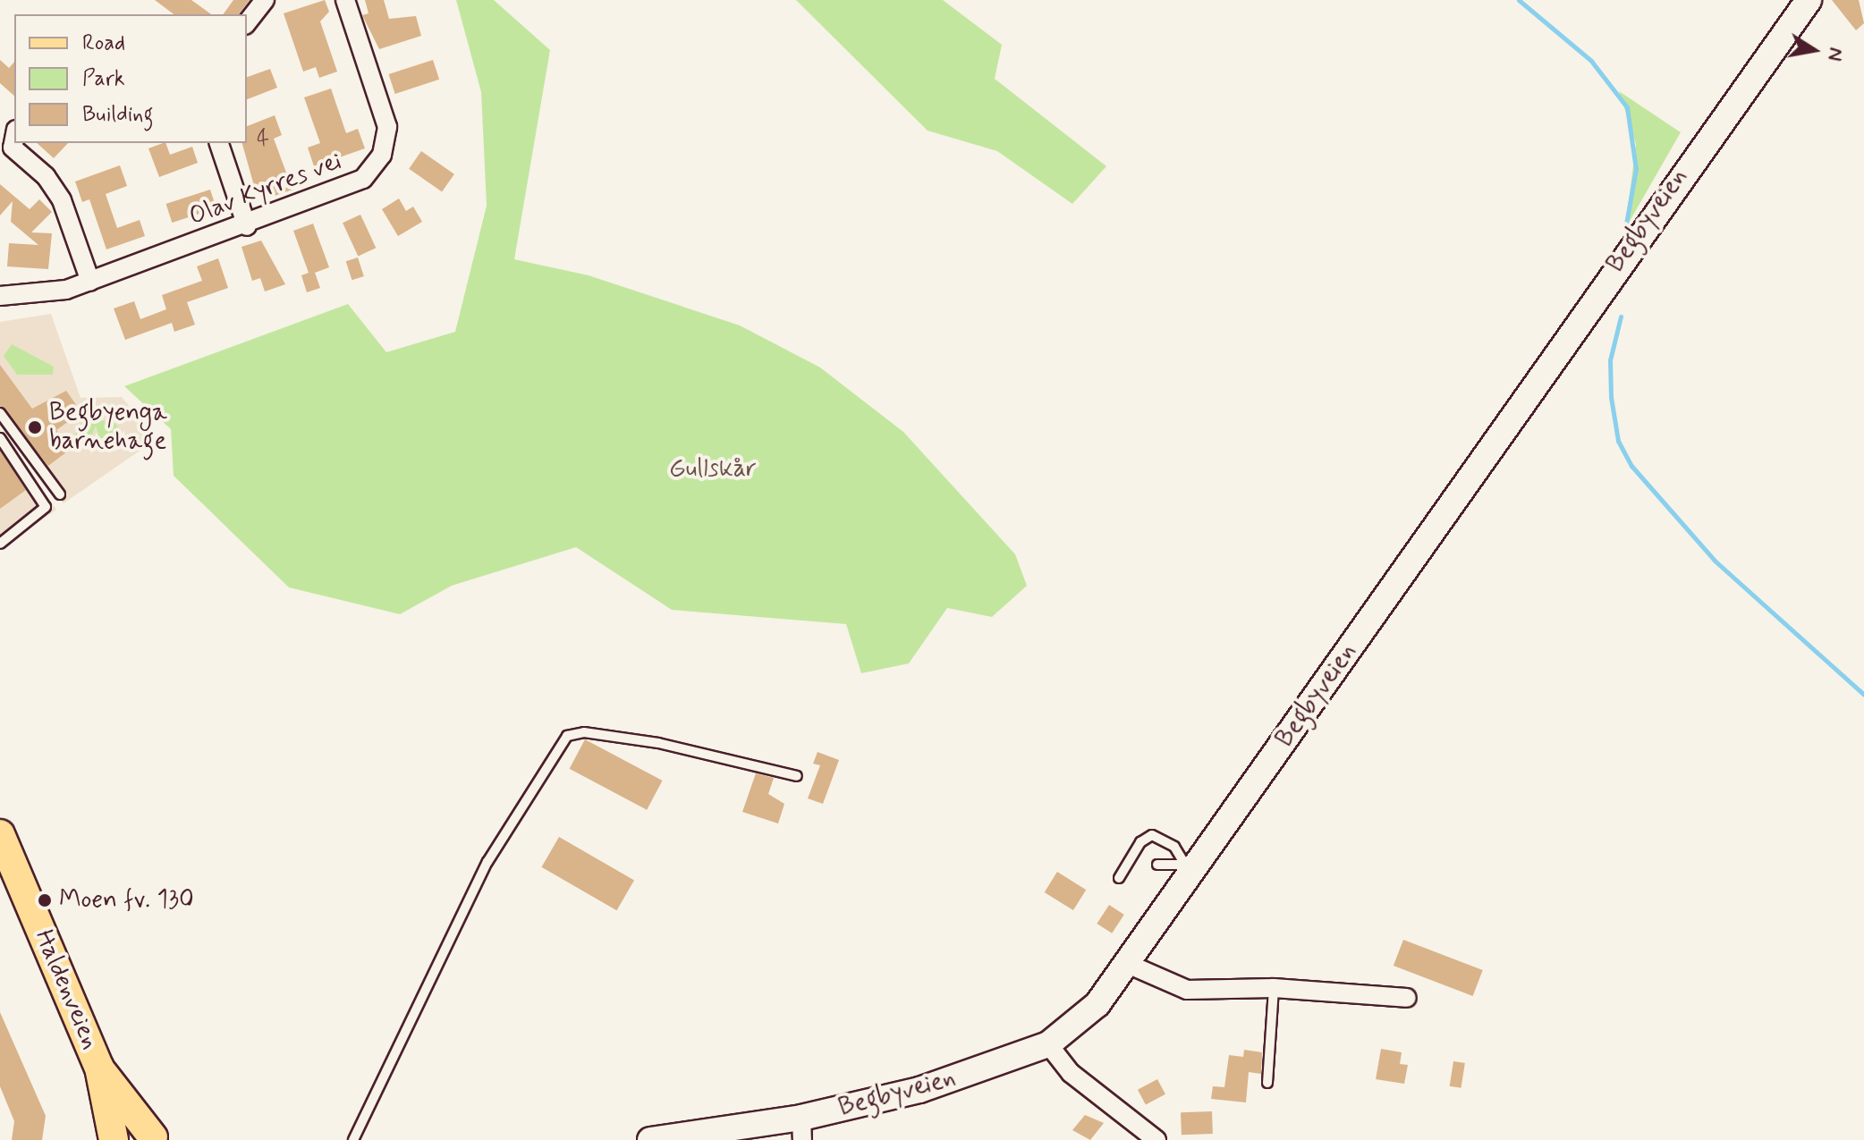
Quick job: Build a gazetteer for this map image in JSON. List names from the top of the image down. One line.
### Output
{"streets":{"main road":["Begbyveien","Haldenveien"],"street":["Olav Kyrres vei"]},"parks":["Gullskår"],"places":["Begbyenga barnehage","Moen fv. 130"],"house_numbers":["4"],"legend":["Road","Park","Building"],"north":"right"}
